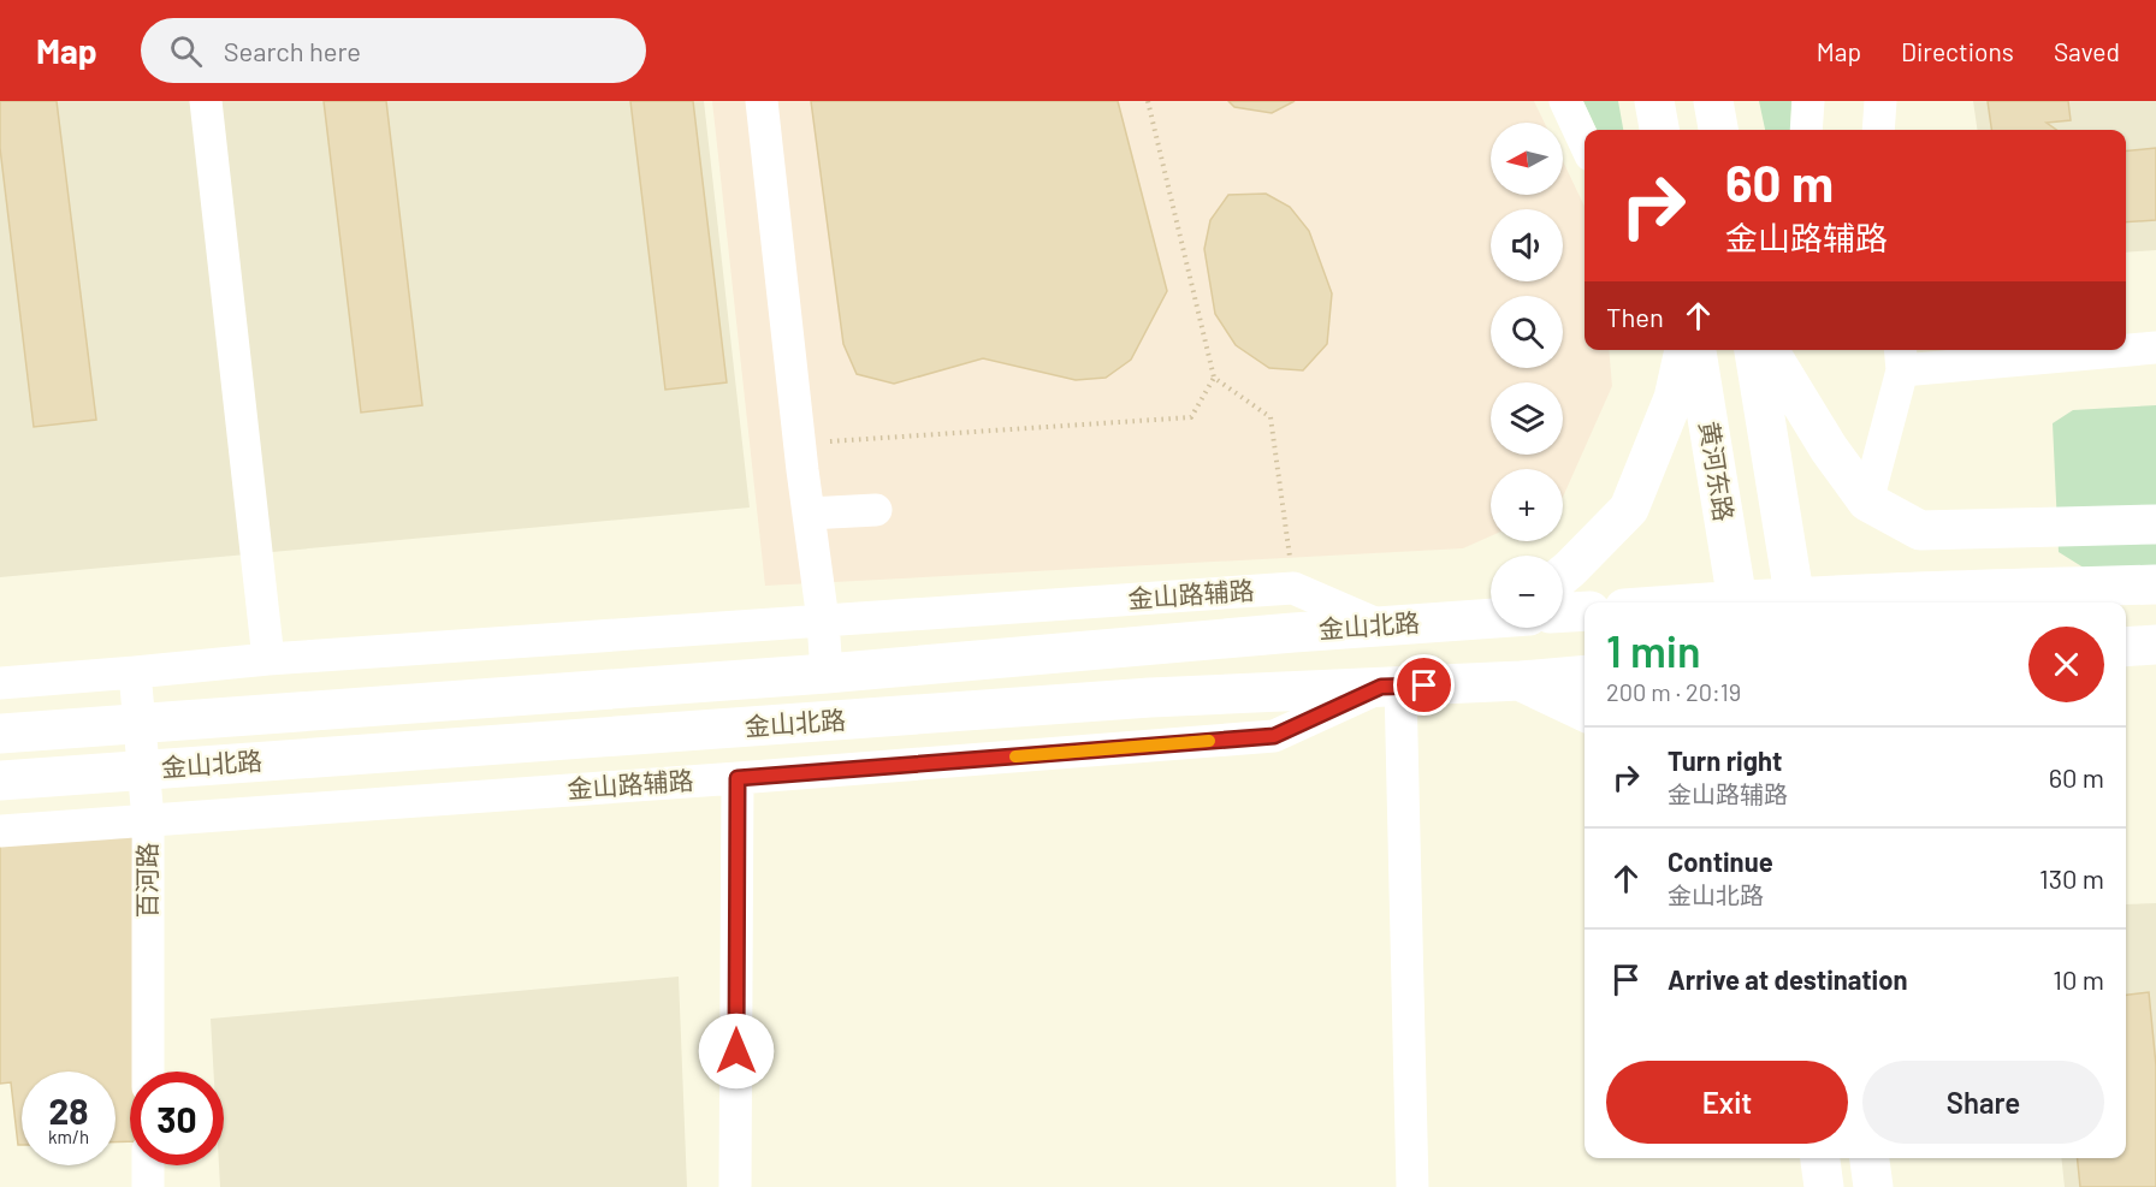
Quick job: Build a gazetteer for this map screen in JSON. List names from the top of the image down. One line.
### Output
{"streets":{"main road":["黄河东路","金山北路"],"street":["金山路辅路","百河路"]},"crossings":[["金山路辅路","金山北路"],["金山路辅路","百河路"],["金山北路","百河路"]],"north":"left","page":{"header":"Map","search":"Search here","nav":["Map","Directions","Saved"],"map_buttons":["+","−"],"turn":["60 m","金山路辅路"],"then":"Then","heading":["1 min","200 m · 20:19"],"list":[{"name":"Turn right","note":"金山路辅路","value":"60 m"},{"name":"Continue","note":"金山北路","value":"130 m"},{"name":"Arrive at destination","value":"10 m"}],"buttons":["Exit","Share"],"speed":"28 km/h","limit":"30"}}
